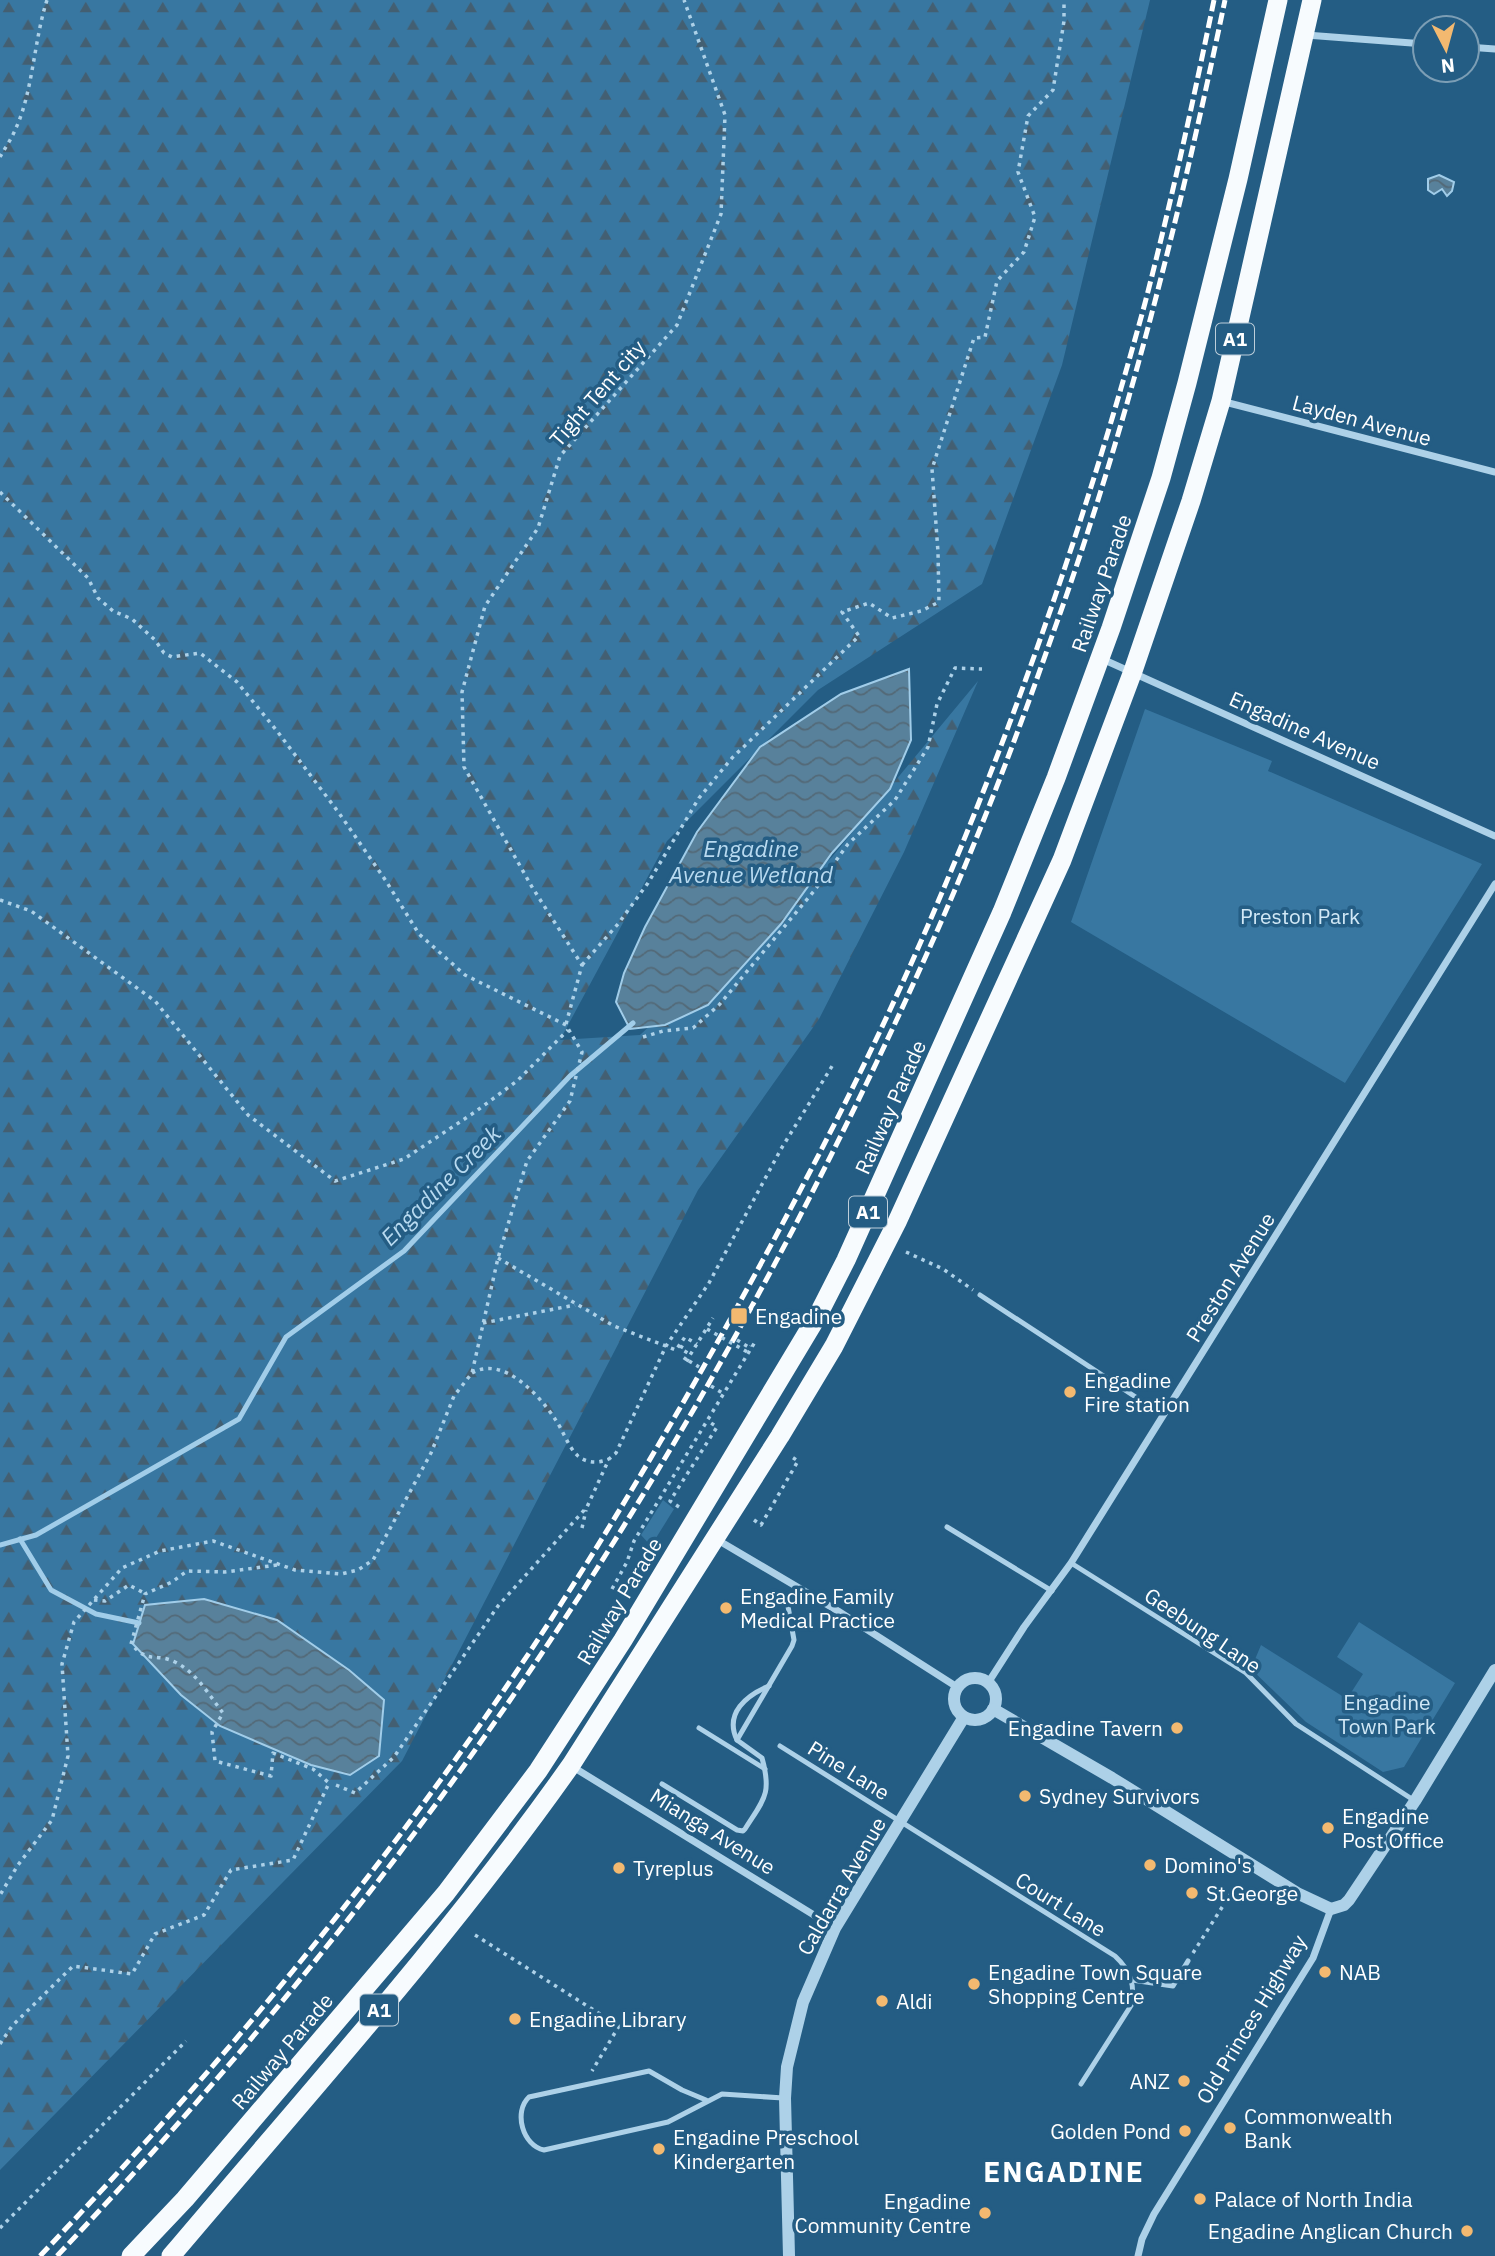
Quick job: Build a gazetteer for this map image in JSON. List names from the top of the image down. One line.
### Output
{"streets":{"highway":["A1","Railway Parade"],"street":["Layden Avenue","Engadine Avenue","Preston Avenue","Mianga Avenue","Caldarra Avenue","Old Princes Highway"],"lane":["Geebung Lane","Pine Lane","Court Lane"],"path":["Tight Tent city"]},"crossings":[["A1","Layden Avenue"],["A1","Engadine Avenue"],["A1","Mianga Avenue"],["Railway Parade","Engadine Avenue"],["Preston Avenue","Geebung Lane"],["Preston Avenue","Caldarra Avenue"],["Pine Lane","Caldarra Avenue"],["Pine Lane","Court Lane"],["Mianga Avenue","Caldarra Avenue"],["Caldarra Avenue","Court Lane"]],"districts":["ENGADINE"],"water":["Engadine Avenue Wetland","Engadine Creek"],"parks":["Preston Park","Engadine Town Park"],"places":{"transit":["Engadine"],"other":["Engadine Fire station","Engadine Family Medical Practice","Engadine Tavern","Sydney Survivors","Engadine Post Office","Domino's","Tyreplus","St.George","NAB","Engadine Town Square Shopping Centre","Aldi","Engadine Library","ANZ","Commonwealth Bank","Golden Pond","Engadine Preschool Kindergarten","Palace of North India","Engadine Community Centre","Engadine Anglican Church"]},"north":"bottom"}
